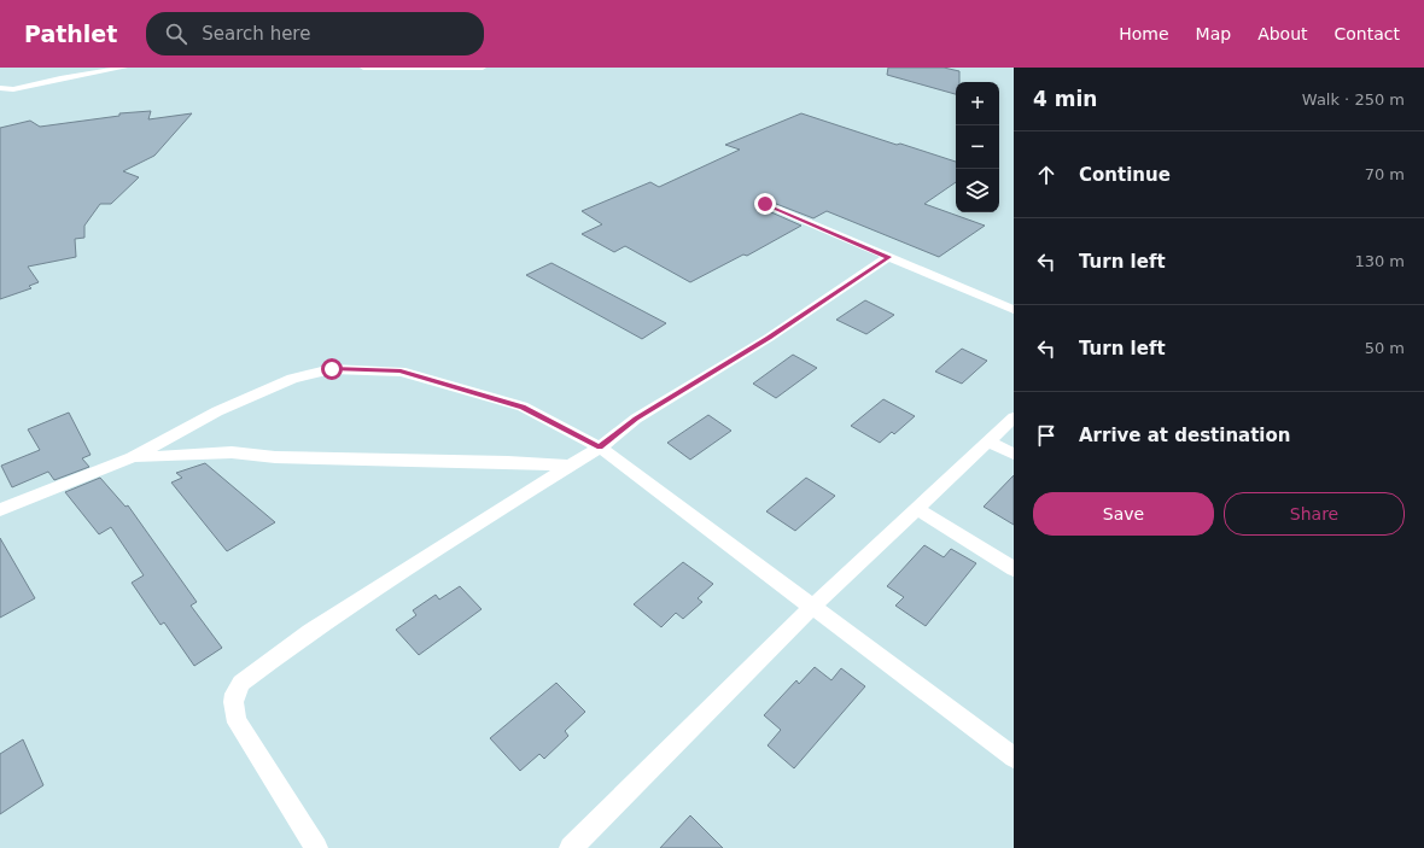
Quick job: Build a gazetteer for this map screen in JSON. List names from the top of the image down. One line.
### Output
{"page":{"header":"Pathlet","search":"Search here","nav":["Home","Map","About","Contact"],"heading":["4 min","Walk · 250 m"],"map_buttons":["+","−"],"list":[["Continue","70 m"],["Turn left","130 m"],["Turn left","50 m"],"Arrive at destination"],"buttons":["Save","Share"]}}
